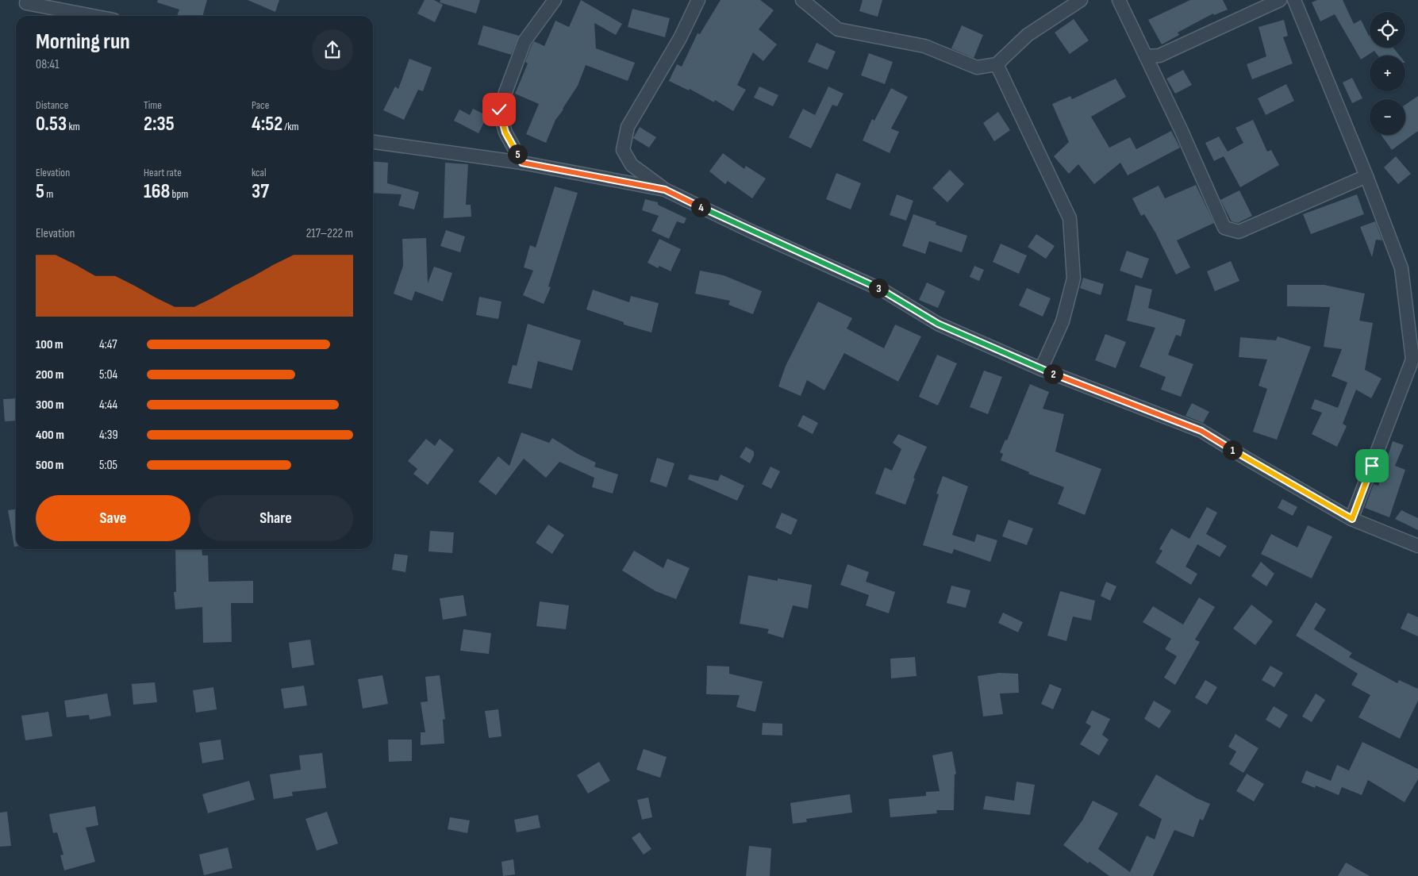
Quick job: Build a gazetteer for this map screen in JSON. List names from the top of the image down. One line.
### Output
{"page":{"map_buttons":["+","−"],"heading":["Morning run","08:41"],"stats":[["Distance","0.53 km"],["Time","2:35"],["Pace","4:52 /km"],["Elevation","5 m"],["Heart rate","168 bpm"],["kcal","37"]],"pins":["5","4","3","2","1"],"chart":["Elevation","217–222 m"],"list":[{"name":"100 m","note":"4:47"},{"name":"200 m","note":"5:04"},{"name":"300 m","note":"4:44"},{"name":"400 m","note":"4:39"},{"name":"500 m","note":"5:05"}],"buttons":["Save","Share"]}}
